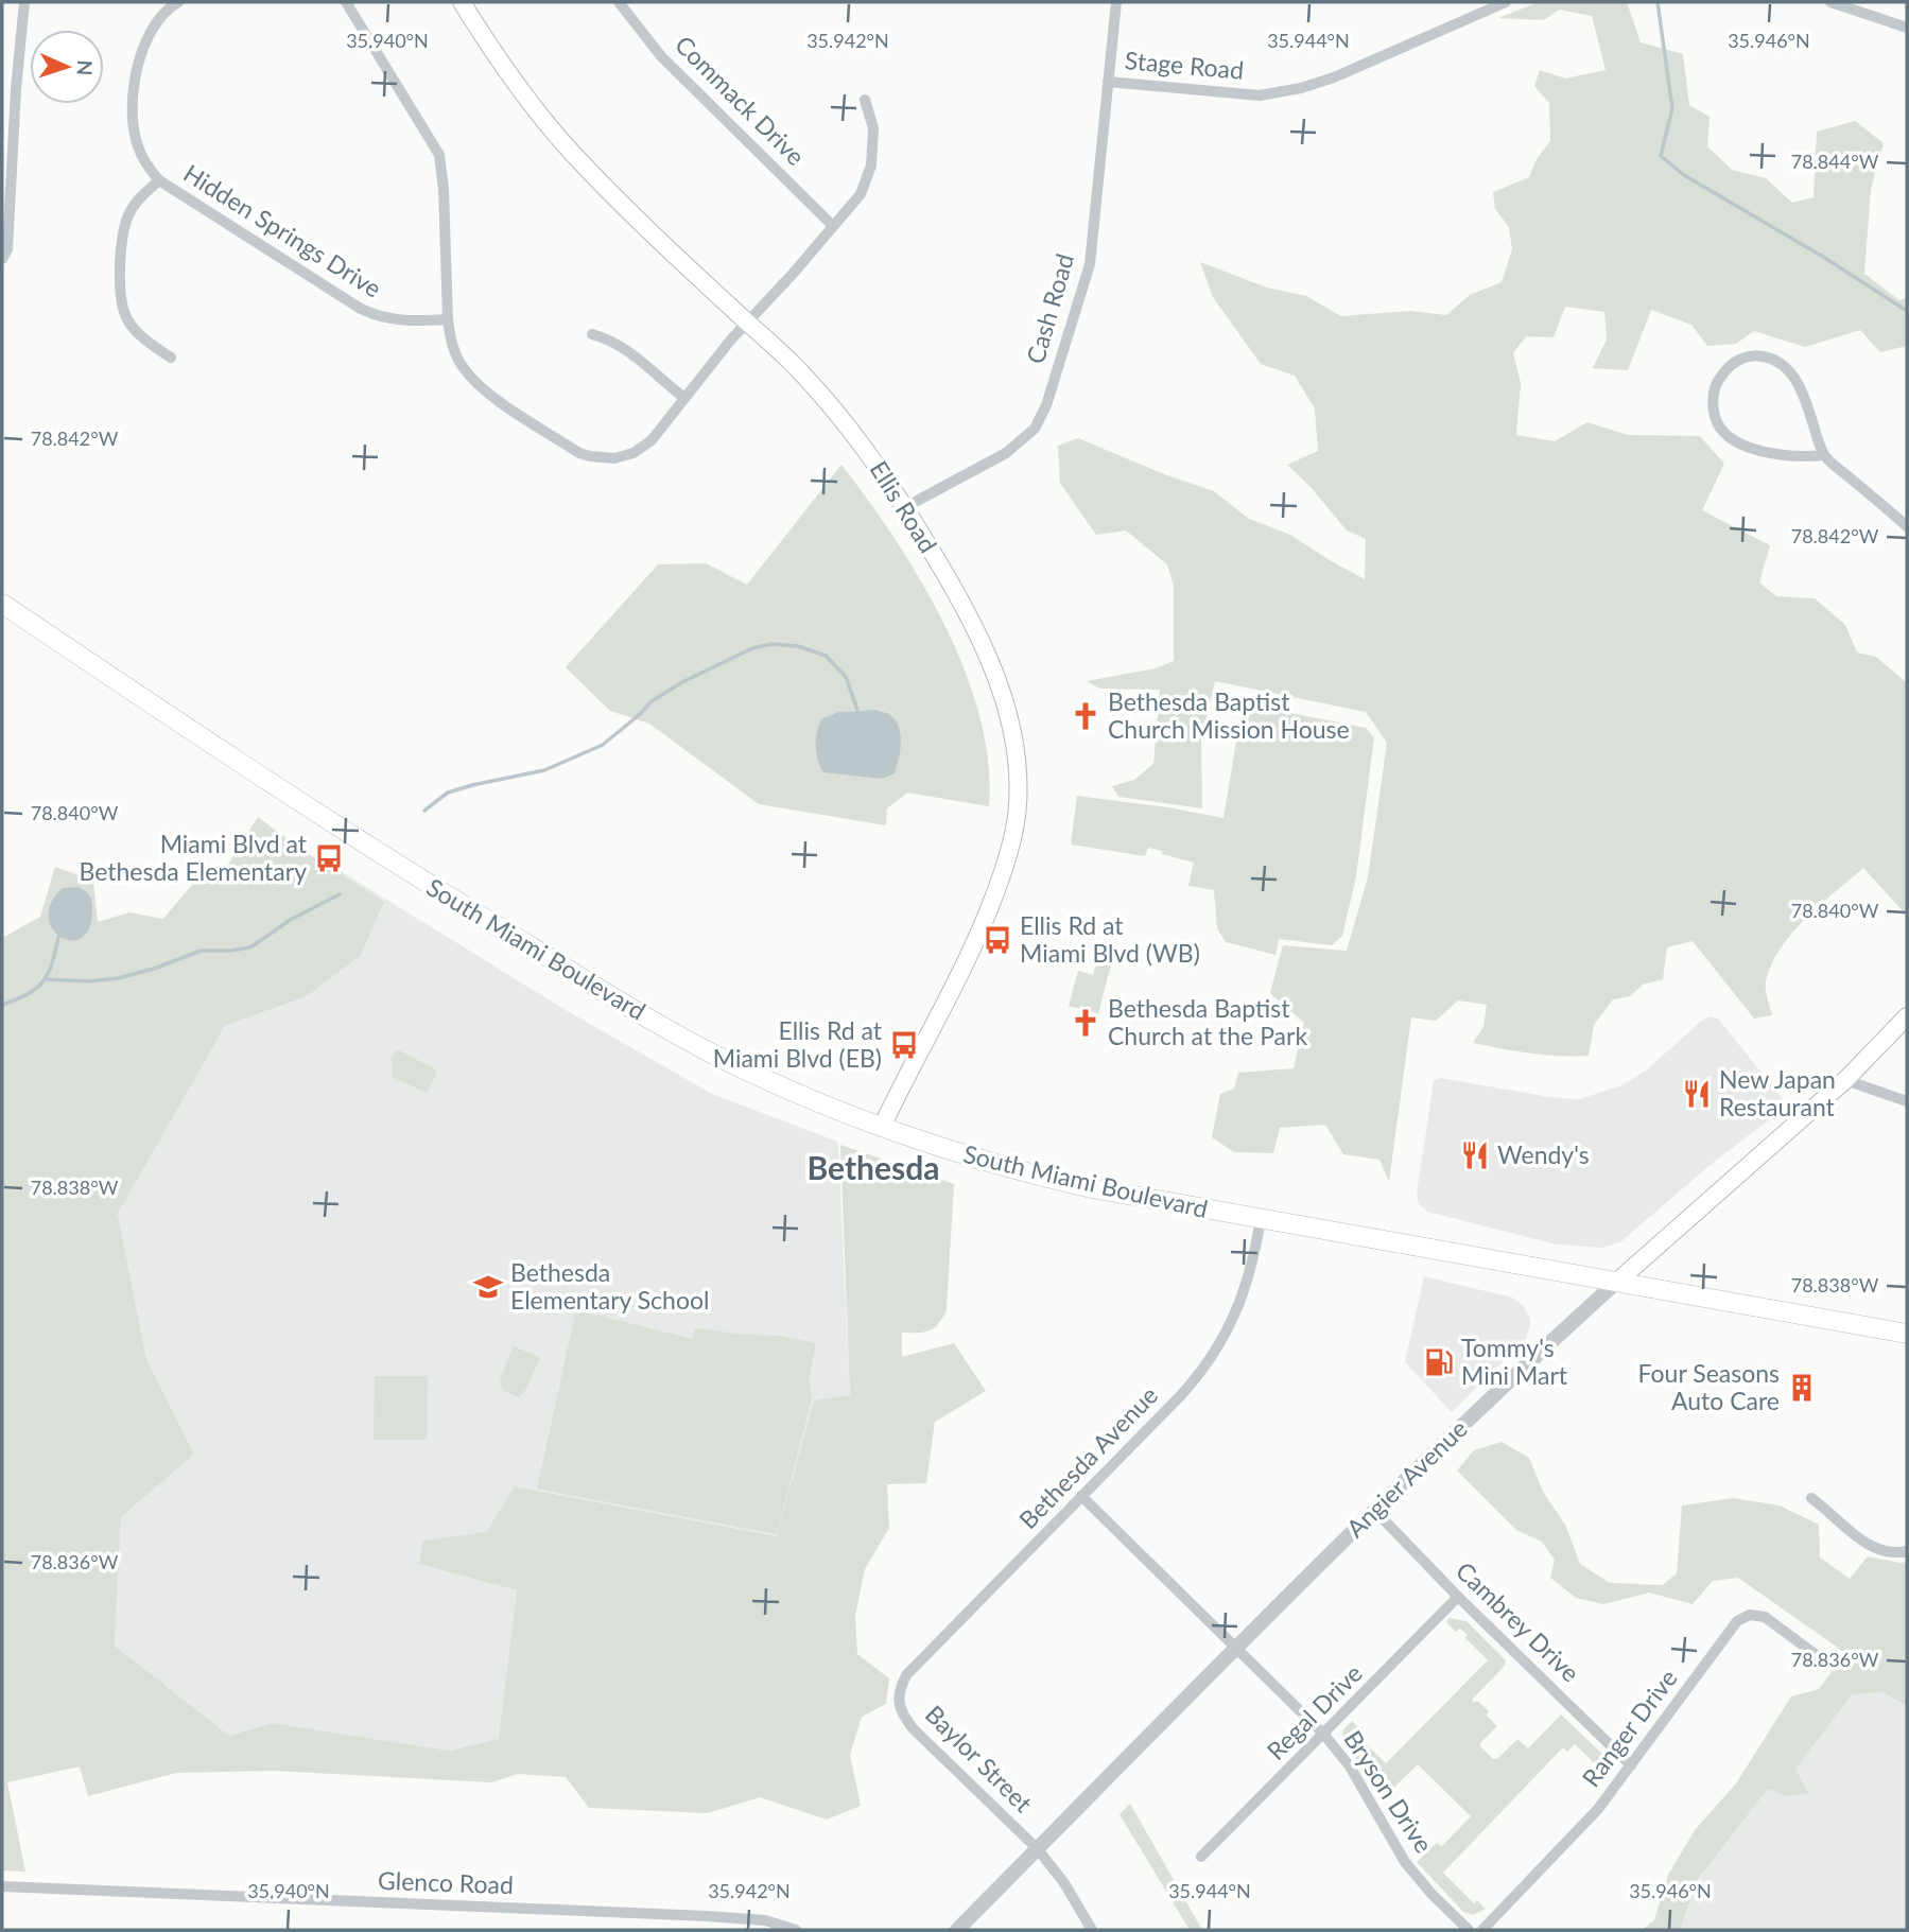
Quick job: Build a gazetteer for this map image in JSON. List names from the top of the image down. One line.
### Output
{"streets":{"main road":["Ellis Road","South Miami Boulevard","Angier Avenue"],"street":["Stage Road","Commack Drive","Hidden Springs Drive","Cash Road","Bethesda Avenue","Cambrey Drive","Regal Drive","Ranger Drive","Baylor Street","Bryson Drive","Glenco Road"]},"crossings":[["Stage Road","Cash Road"],["Cash Road","Ellis Road"],["Ellis Road","South Miami Boulevard"],["South Miami Boulevard","Bethesda Avenue"],["South Miami Boulevard","Angier Avenue"],["Bethesda Avenue","Baylor Street"],["Bethesda Avenue","Bryson Drive"],["Angier Avenue","Cambrey Drive"],["Angier Avenue","Baylor Street"],["Angier Avenue","Bryson Drive"],["Cambrey Drive","Regal Drive"],["Cambrey Drive","Ranger Drive"],["Regal Drive","Bryson Drive"]],"districts":["Bethesda"],"places":{"church":["Bethesda Baptist Church Mission House","Bethesda Baptist Church at the Park"],"bus stop":["Miami Blvd at Bethesda Elementary","Ellis Rd at Miami Blvd (WB)","Ellis Rd at Miami Blvd (EB)"],"restaurant":["New Japan Restaurant","Wendy's"],"school or university":["Bethesda Elementary School"],"fuel station":["Tommy's Mini Mart"],"building":["Four Seasons Auto Care"]},"north":"right","coordinates":["35.940°N","35.942°N","35.944°N","35.946°N","78.844°W","78.842°W","78.840°W","78.838°W","78.836°W"]}
